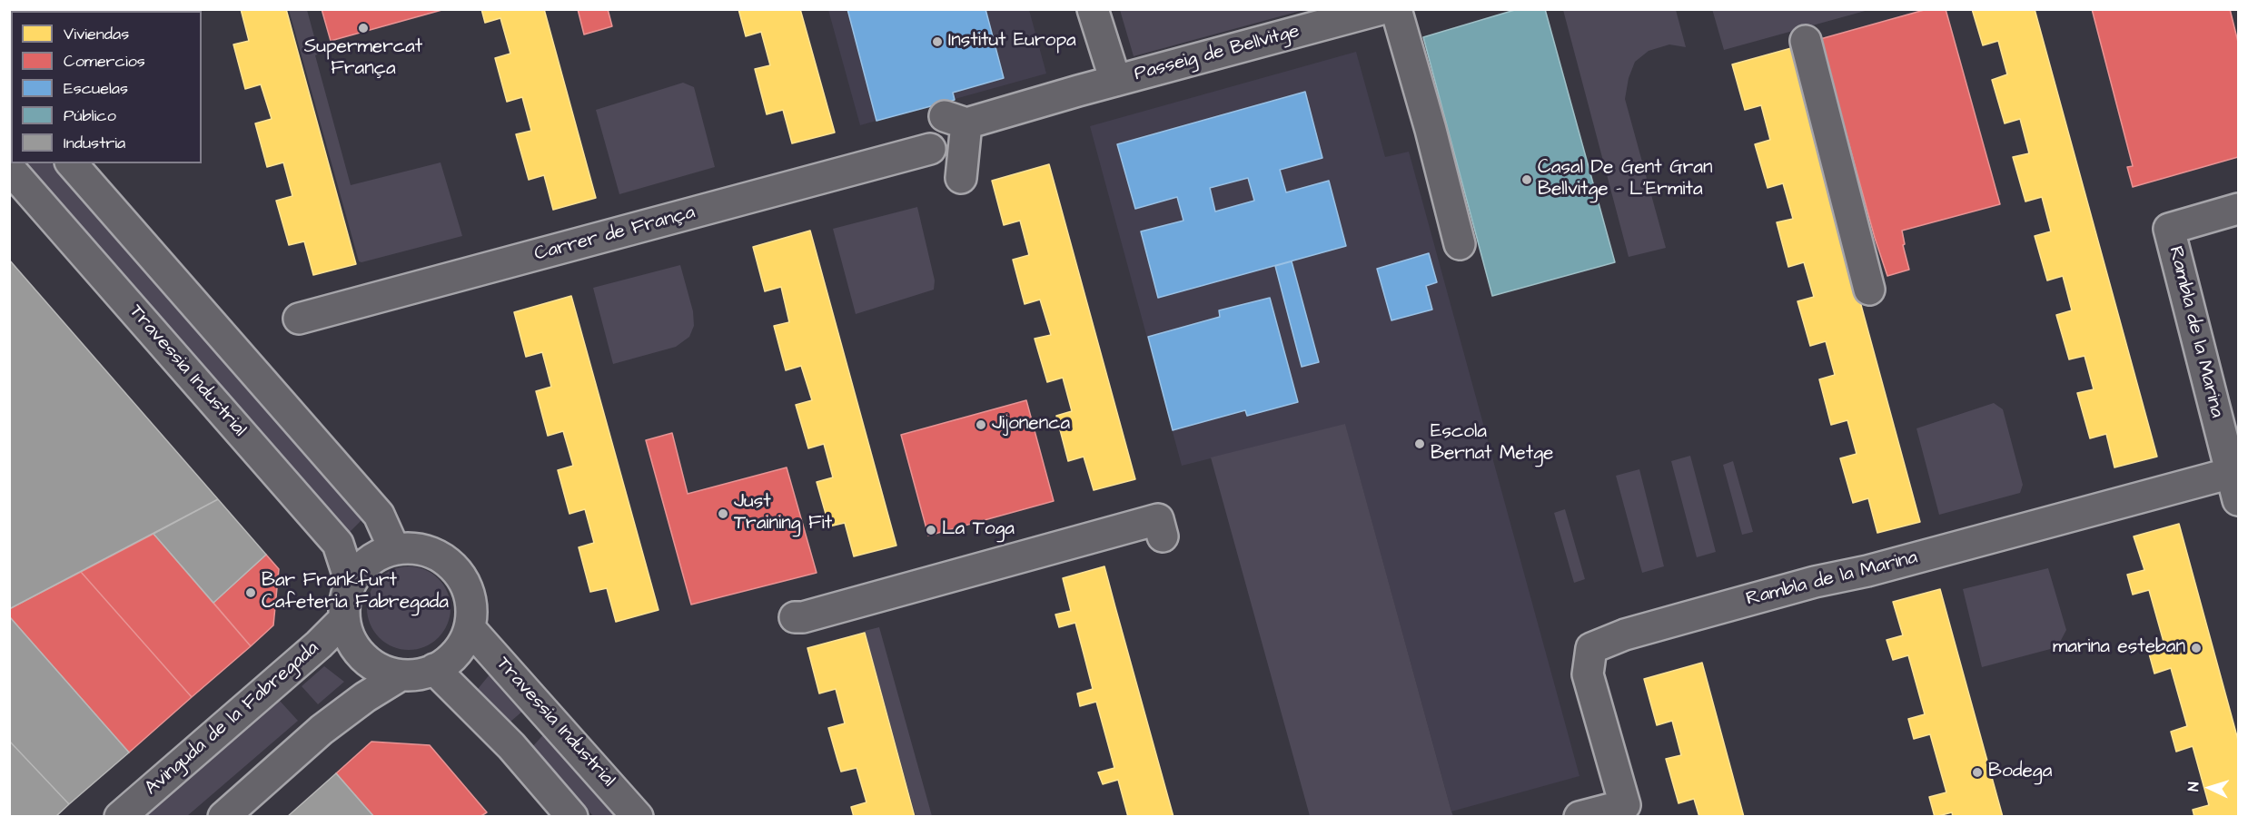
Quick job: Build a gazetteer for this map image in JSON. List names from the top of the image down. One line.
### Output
{"streets":{"street":["Passeig de Bellvitge","Carrer de França","Rambla de la Marina","Travessia Industrial","Avinguda de la Fabregada"]},"crossings":[["Travessia Industrial","Avinguda de la Fabregada"]],"places":["Supermercat França","Institut Europa","Casal De Gent Gran Bellvitge - L'Ermita","Jijonenca","Escola Bernat Metge","Just Training Fit","La Toga","Bar Frankfurt Cafeteria Fabregada","marina esteban","Bodega"],"legend":["Viviendas","Comercios","Escuelas","Público","Industria"],"north":"left"}
